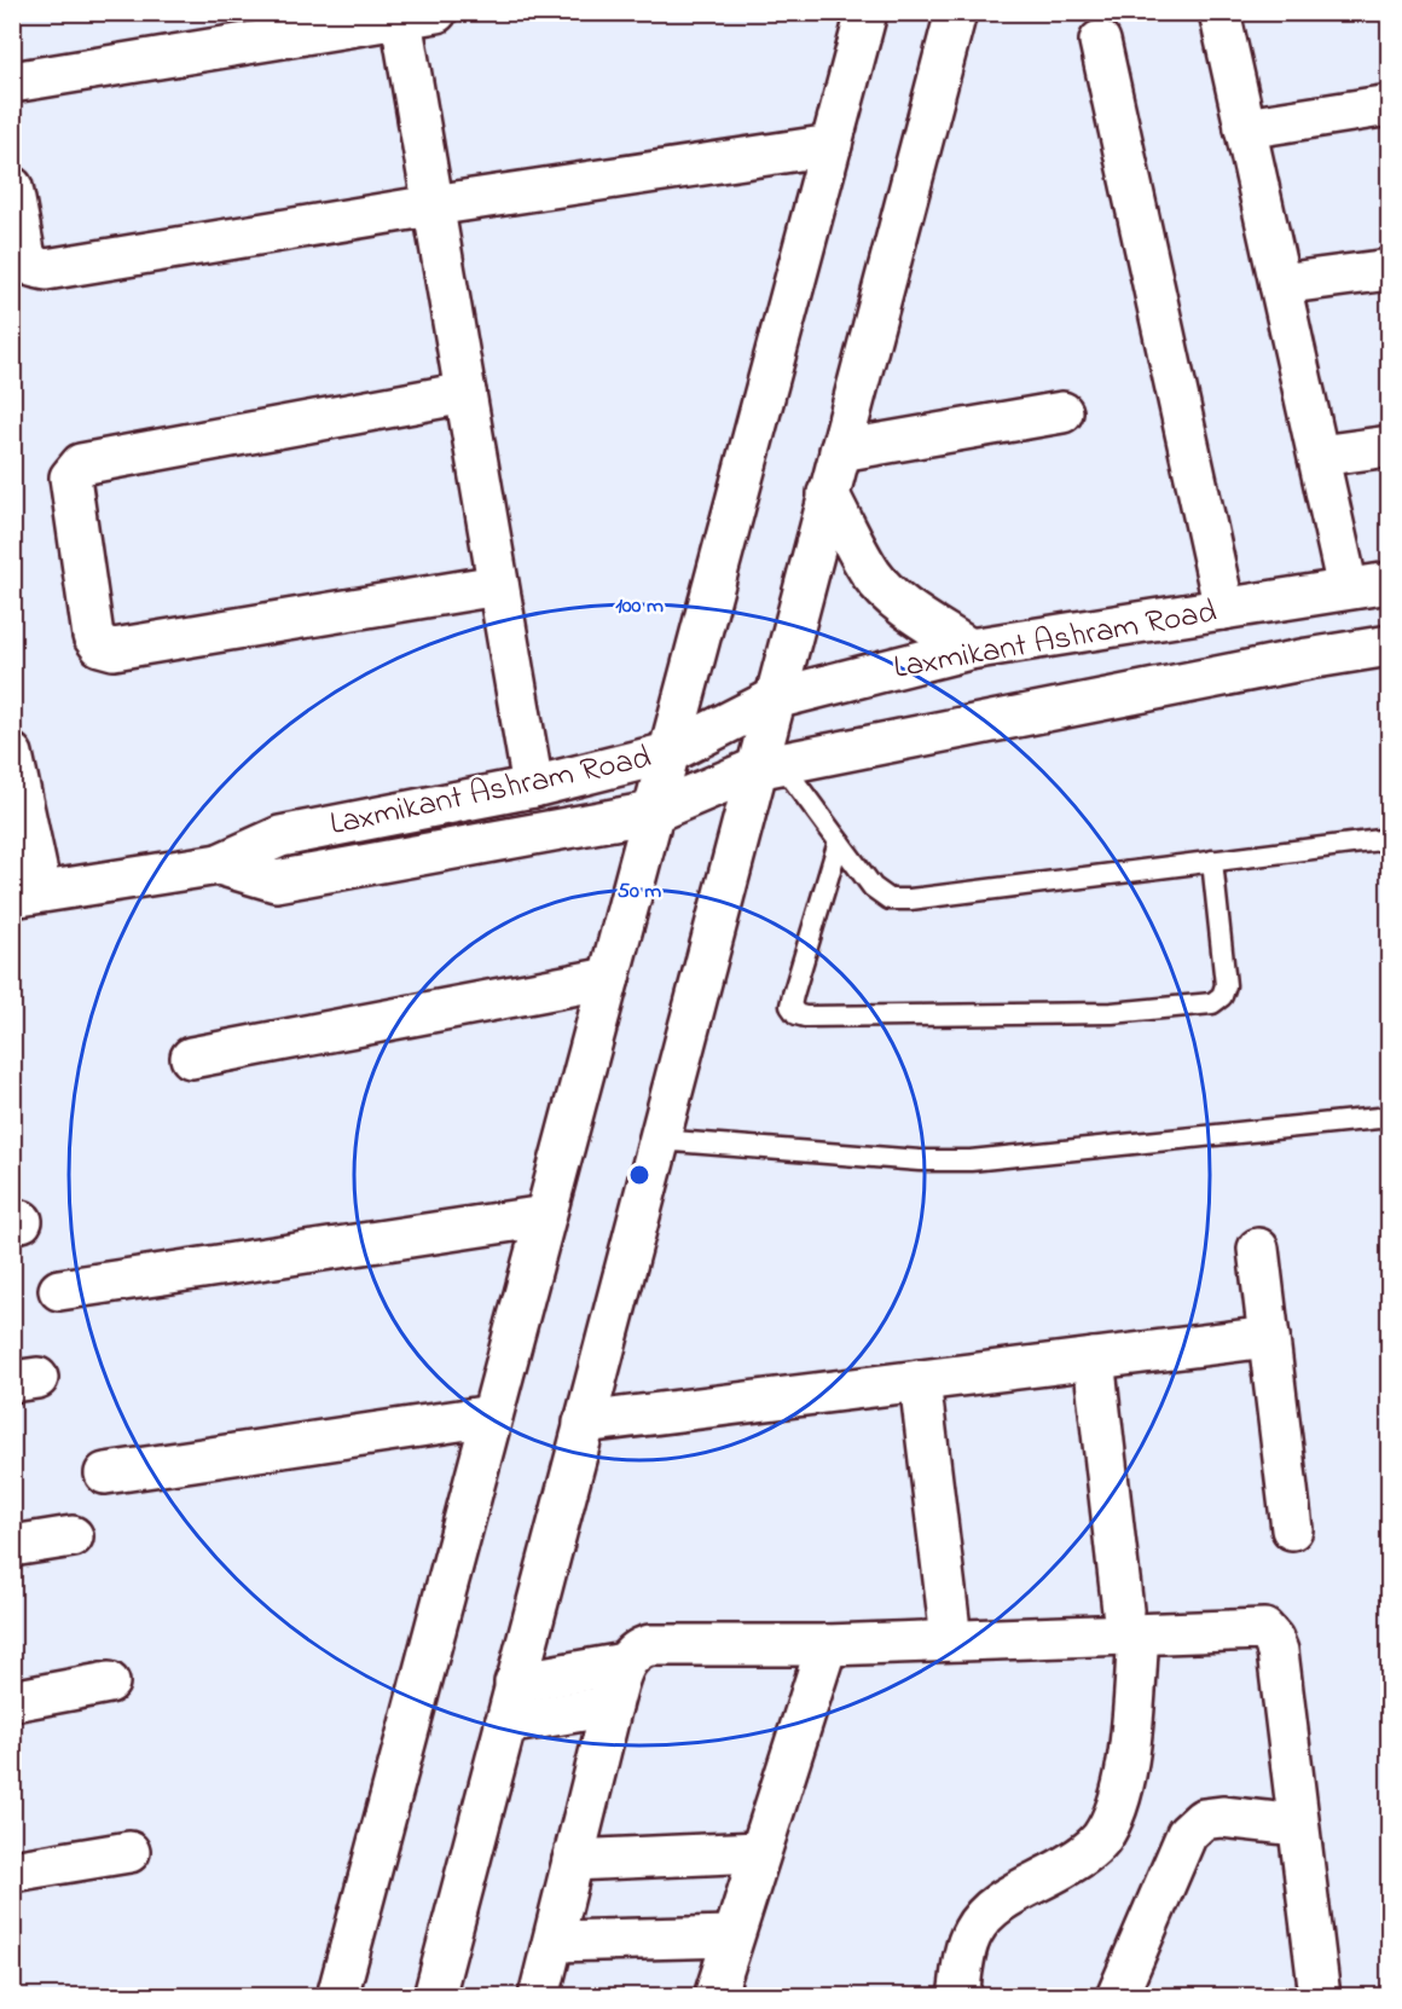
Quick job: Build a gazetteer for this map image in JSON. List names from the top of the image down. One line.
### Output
{"streets":{"street":["Laxmikant Ashram Road"]},"rings":["100 m","50 m"]}
